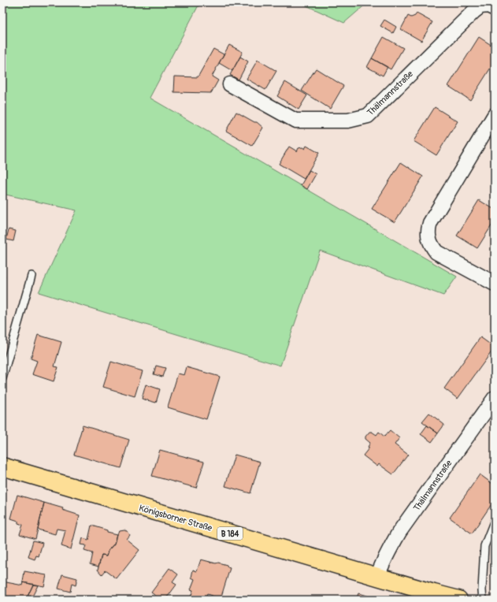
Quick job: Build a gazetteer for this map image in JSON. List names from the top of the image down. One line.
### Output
{"streets":{"main road":["Königsborner Straße","B 184"],"street":["Thälmannstraße"]},"crossings":[["Thälmannstraße","Königsborner Straße"]]}
